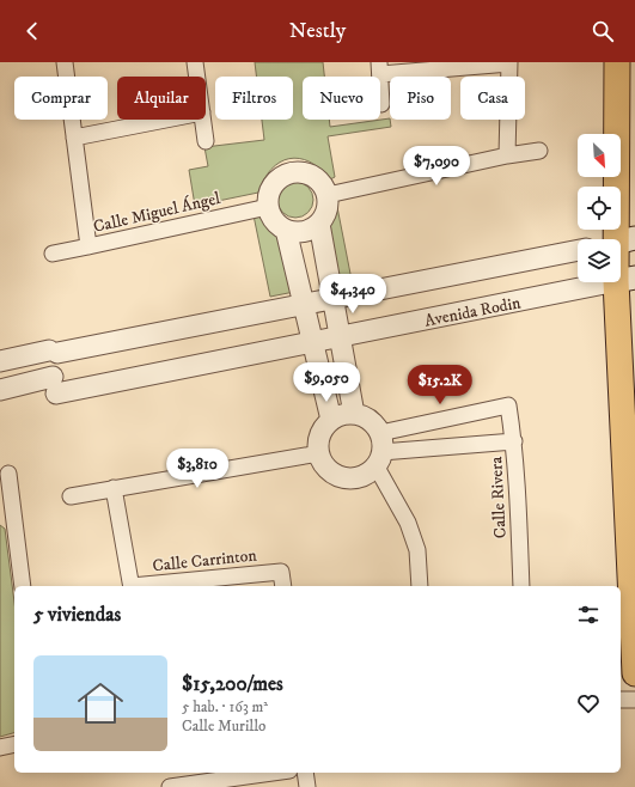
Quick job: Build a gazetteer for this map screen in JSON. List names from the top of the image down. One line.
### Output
{"streets":{"street":["Calle Miguel Ángel","Avenida Rodin","Calle Rivera","Calle Carrinton"]},"north":"bottom right","page":{"header":"Nestly","chip":["Comprar","Alquilar","Filtros","Nuevo","Piso","Casa"],"price":["$7,090","$4,340","$9,050","$15.2K","$3,810"],"heading":"5 viviendas","list":[{"name":"$15,200/mes","note":"5 hab. · 163 m² · Calle Murillo"}]}}
